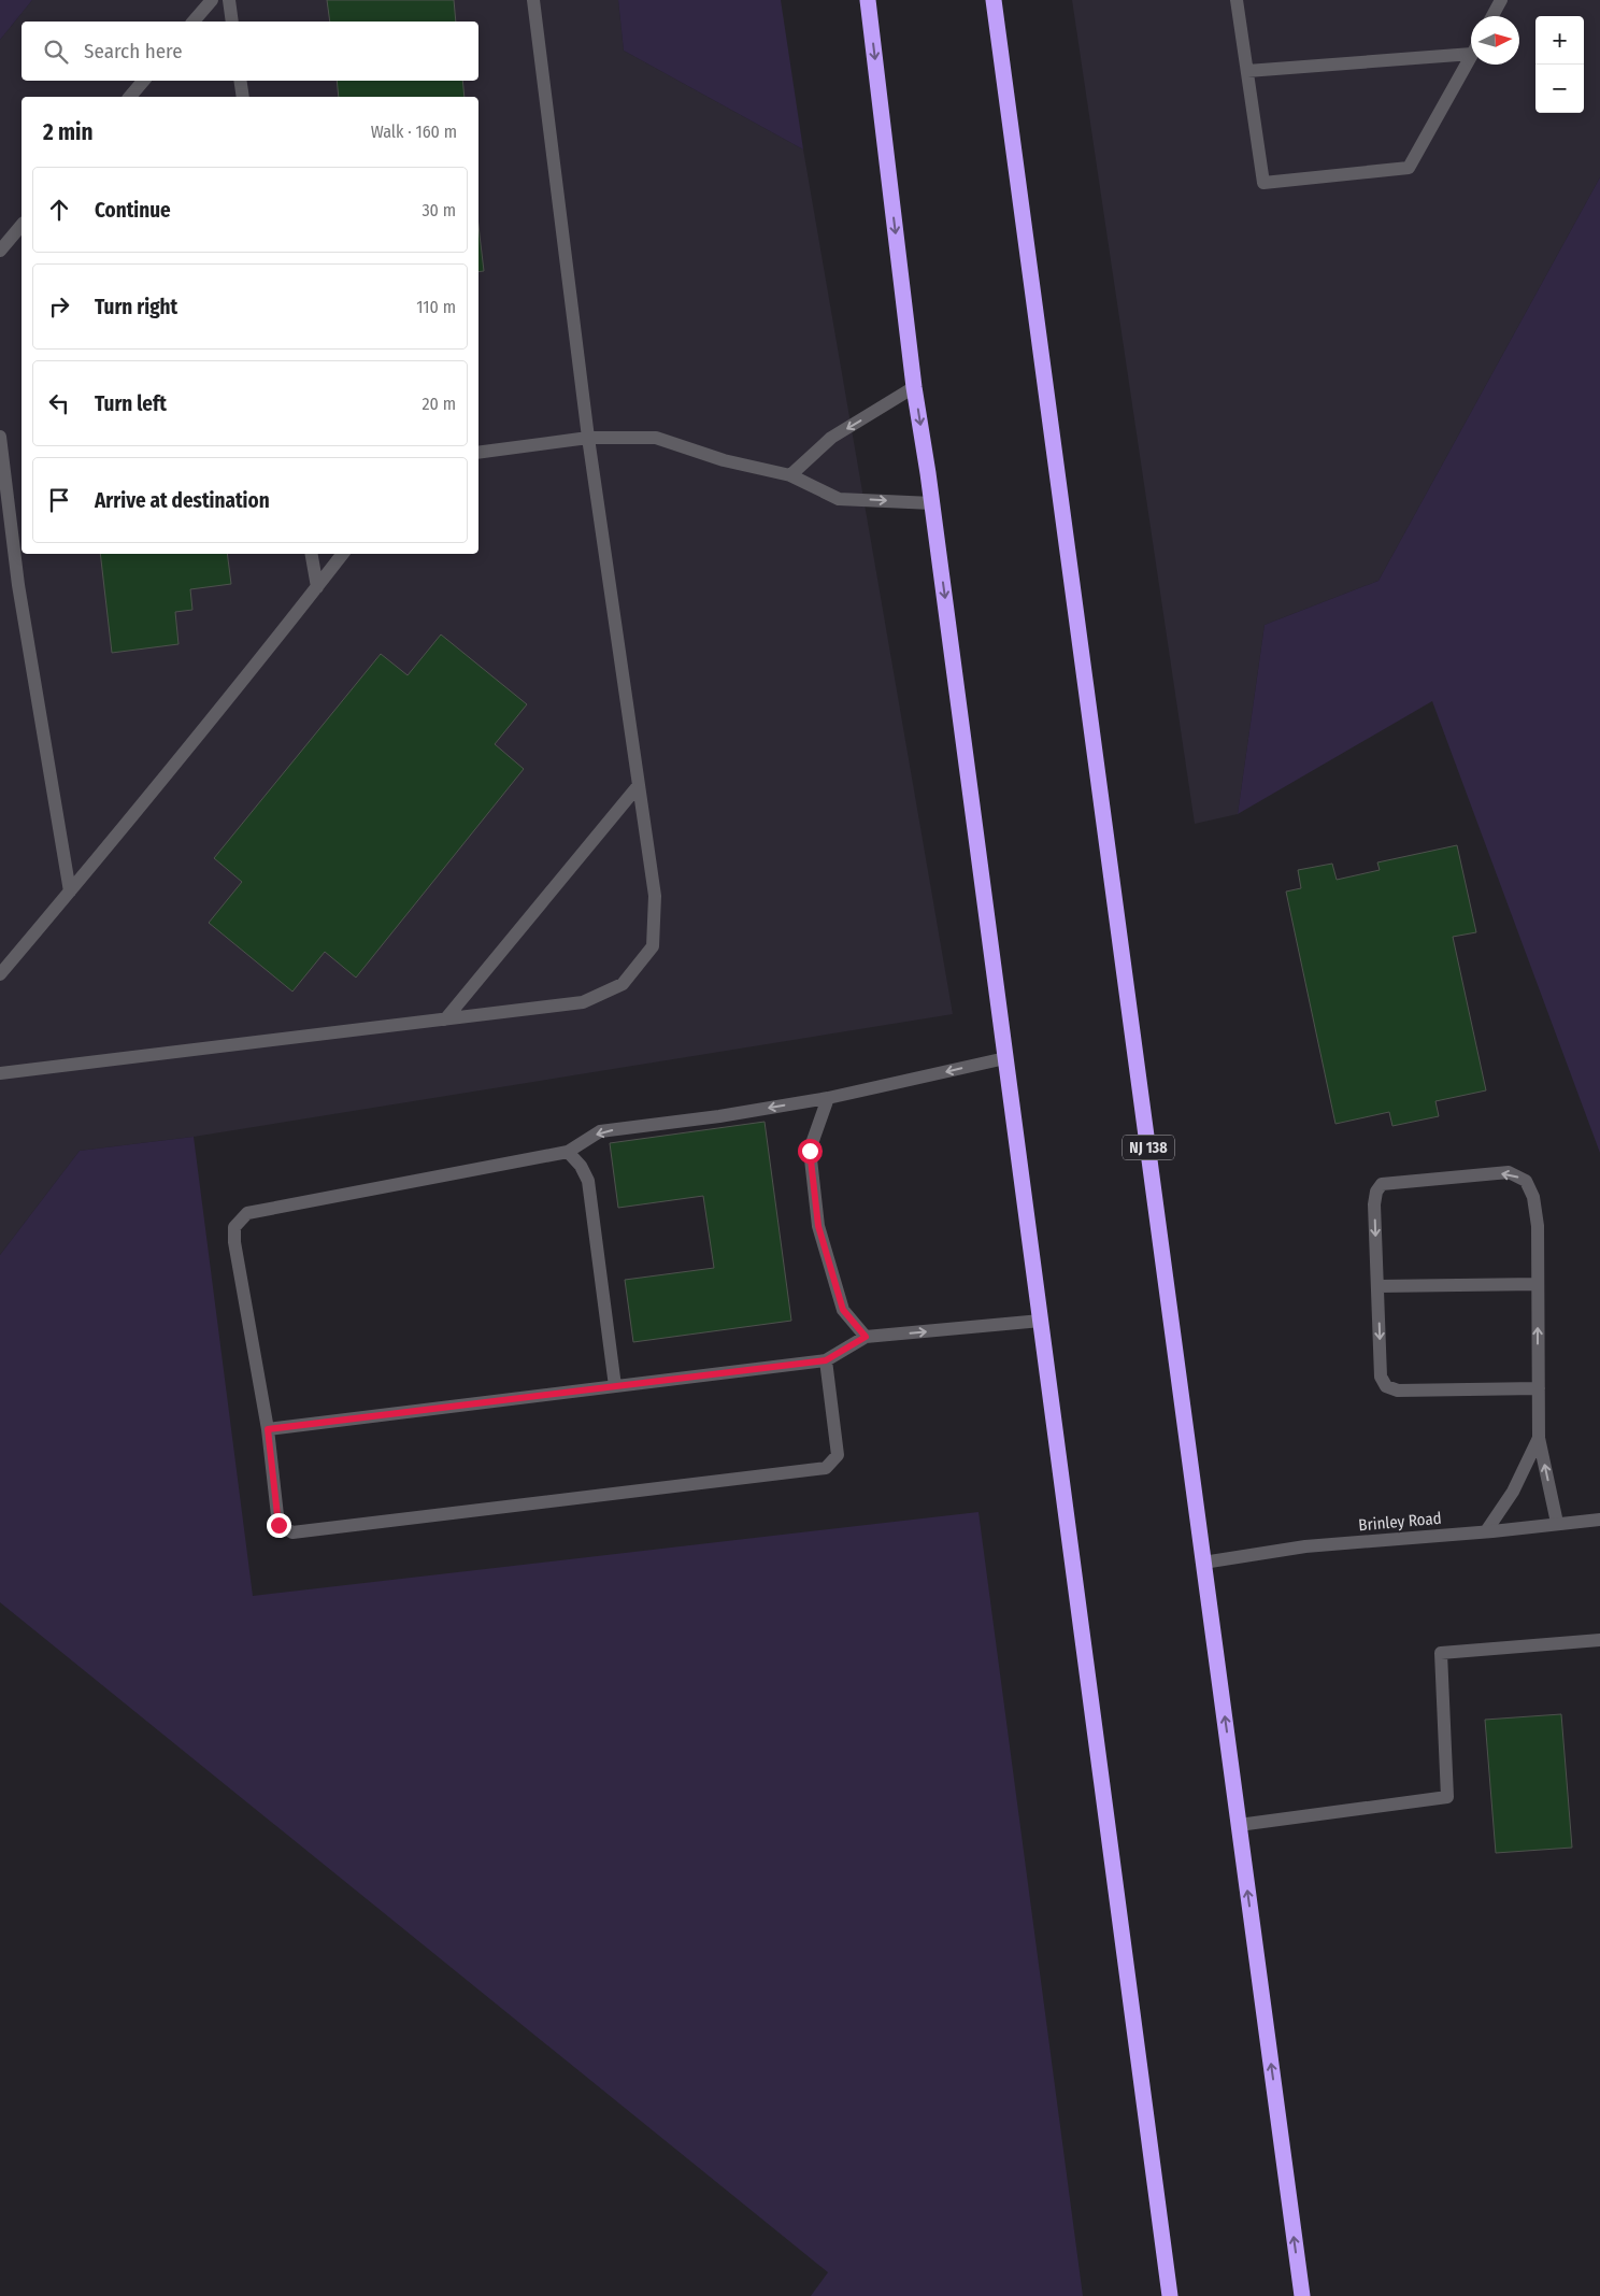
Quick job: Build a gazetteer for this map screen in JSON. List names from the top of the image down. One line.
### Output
{"streets":{"highway":["NJ 138"],"street":["Brinley Road"]},"crossings":[["NJ 138","Brinley Road"]],"north":"right","page":{"map_buttons":["+","−"],"search":"Search here","heading":["2 min","Walk · 160 m"],"list":[["Continue","30 m"],["Turn right","110 m"],["Turn left","20 m"],"Arrive at destination"]}}
